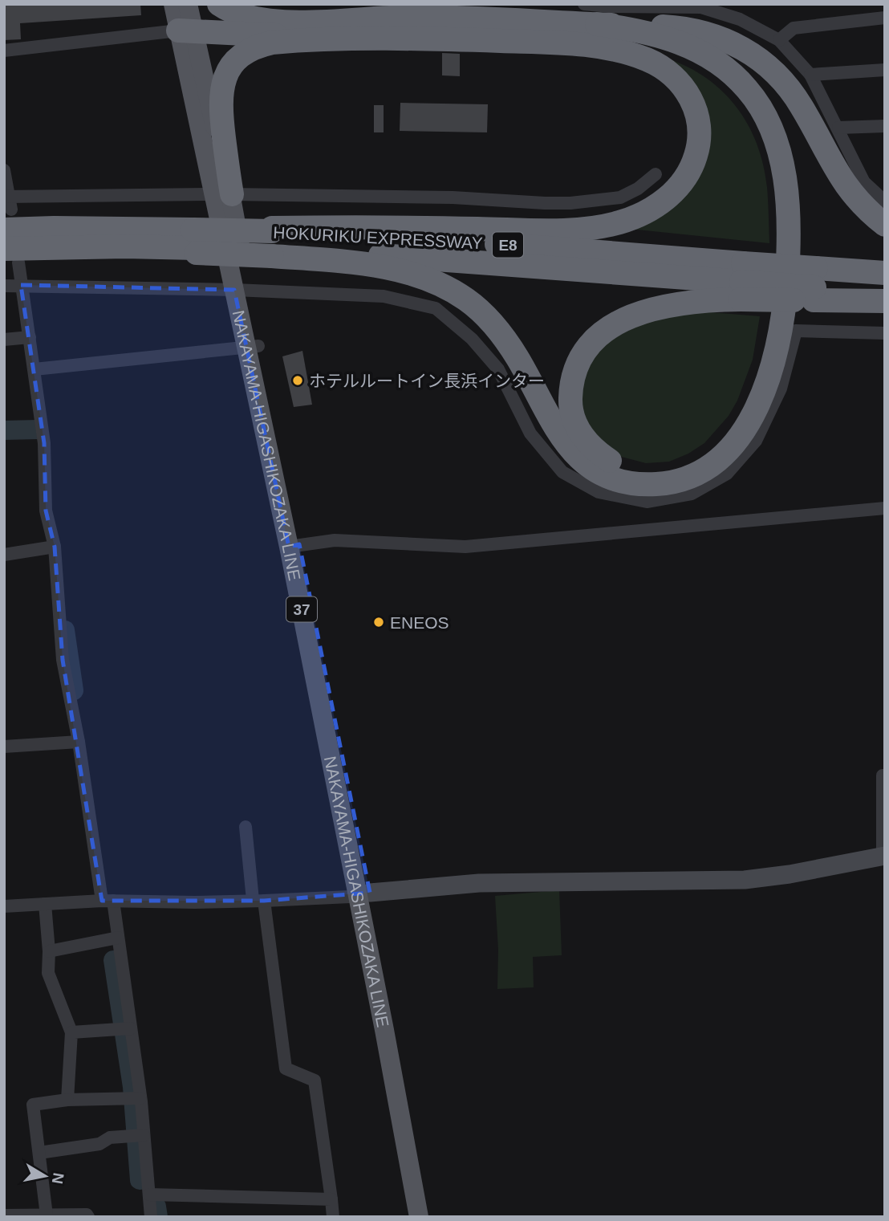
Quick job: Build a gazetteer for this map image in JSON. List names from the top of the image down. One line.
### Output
{"streets":{"highway":["HOKURIKU EXPRESSWAY","E8"],"main road":["NAKAYAMA-HIGASHIKOZAKA LINE","37"]},"places":["ホテルルートイン長浜インター","ENEOS"],"north":"right"}
